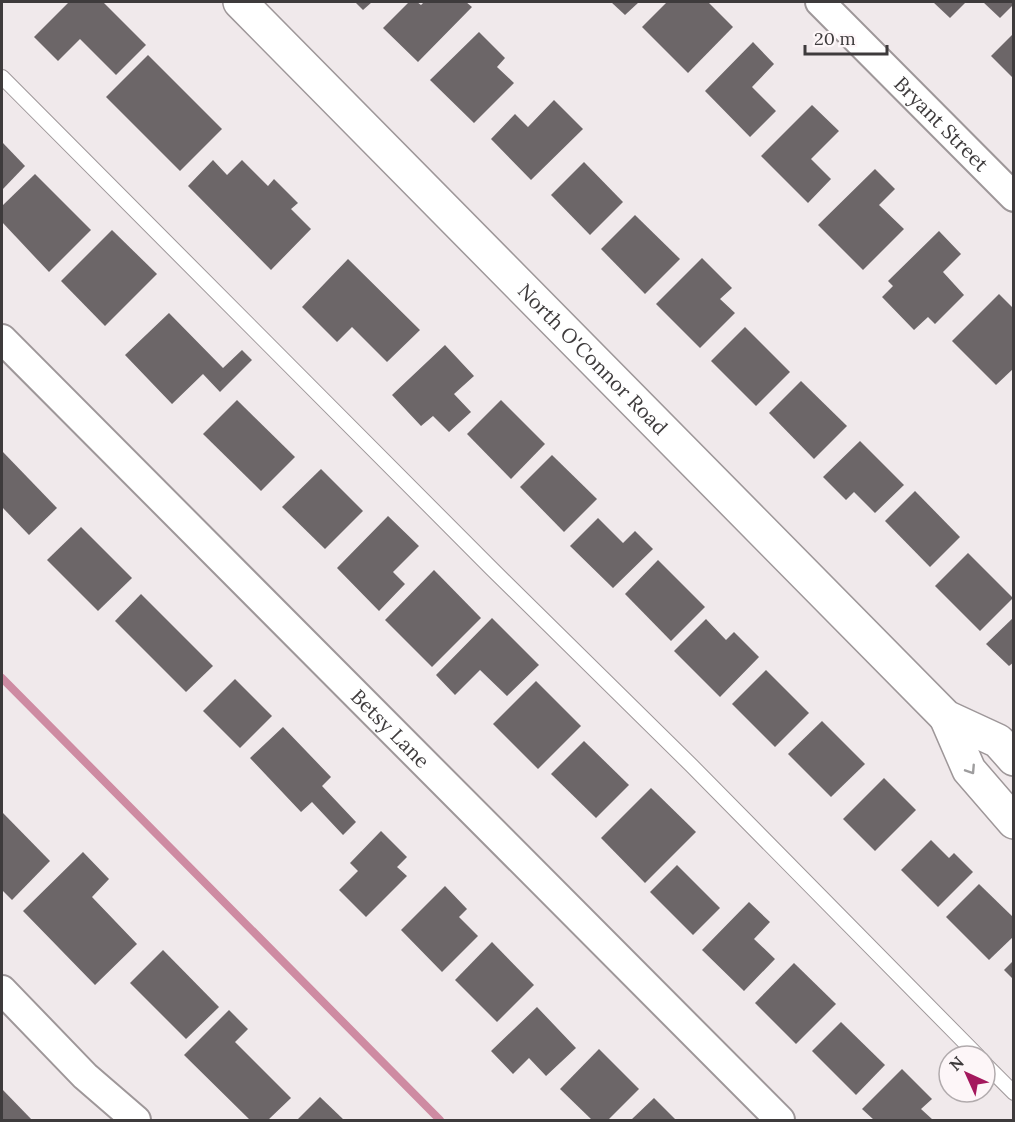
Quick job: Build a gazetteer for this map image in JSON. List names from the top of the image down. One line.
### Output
{"streets":{"main road":["North O'Connor Road"],"street":["Bryant Street","Betsy Lane"]},"scale_bar":"20 m","north":"top left"}
